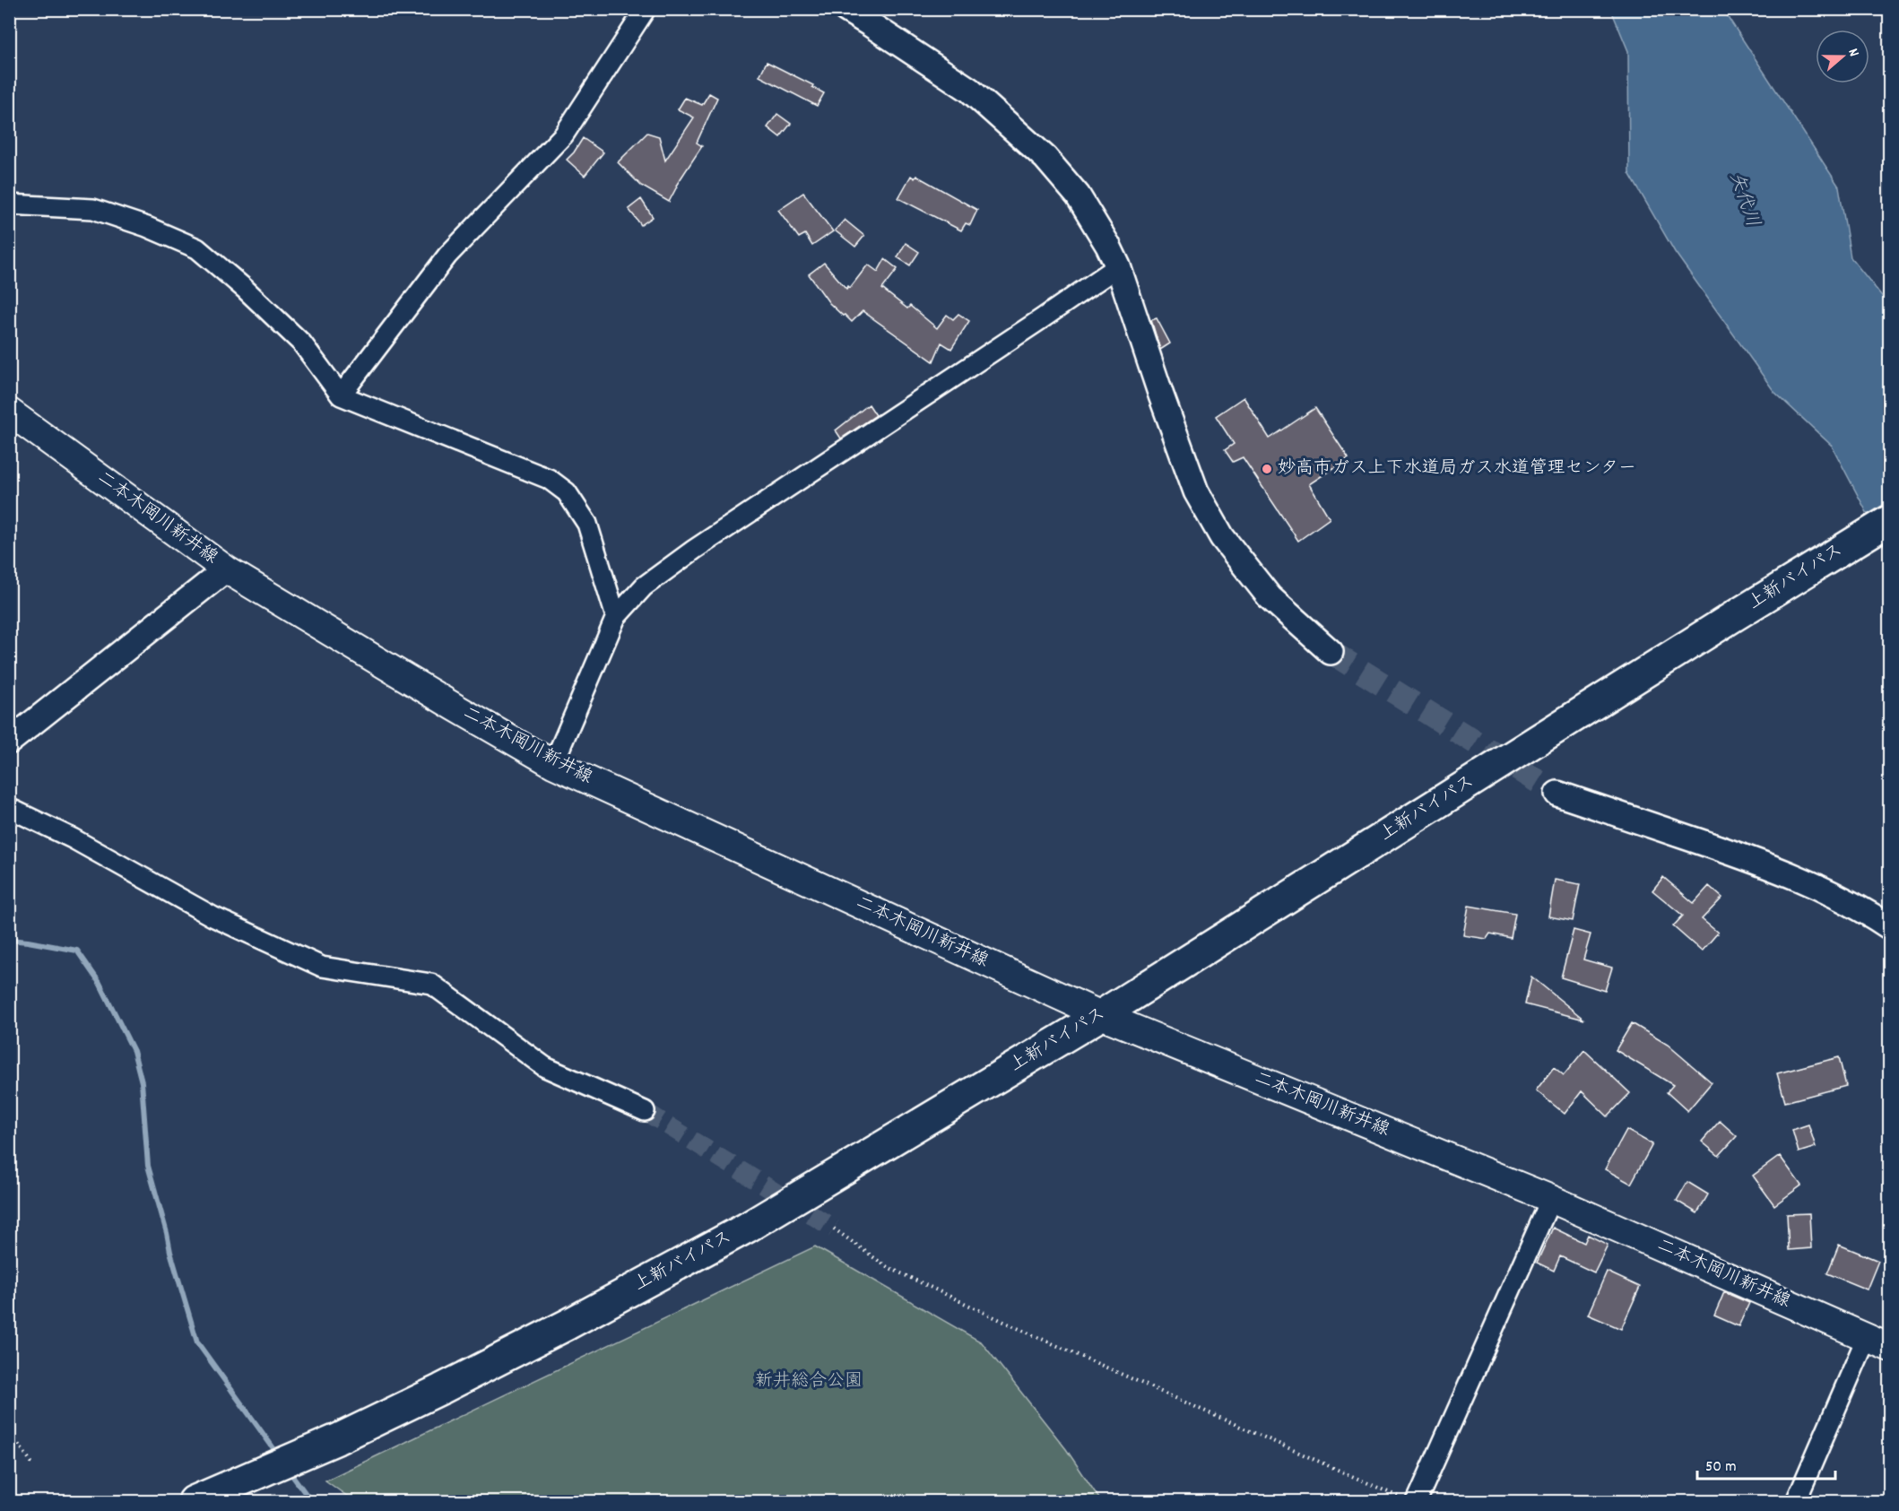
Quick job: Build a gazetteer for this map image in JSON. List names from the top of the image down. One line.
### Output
{"streets":{"highway":["上新バイパス"],"main road":["二本木岡川新井線"]},"crossings":[["二本木岡川新井線","上新バイパス"]],"water":["矢代川"],"parks":["新井総合公園"],"places":["妙高市ガス上下水道局ガス水道管理センター"],"scale_bar":"50 m","north":"right"}
